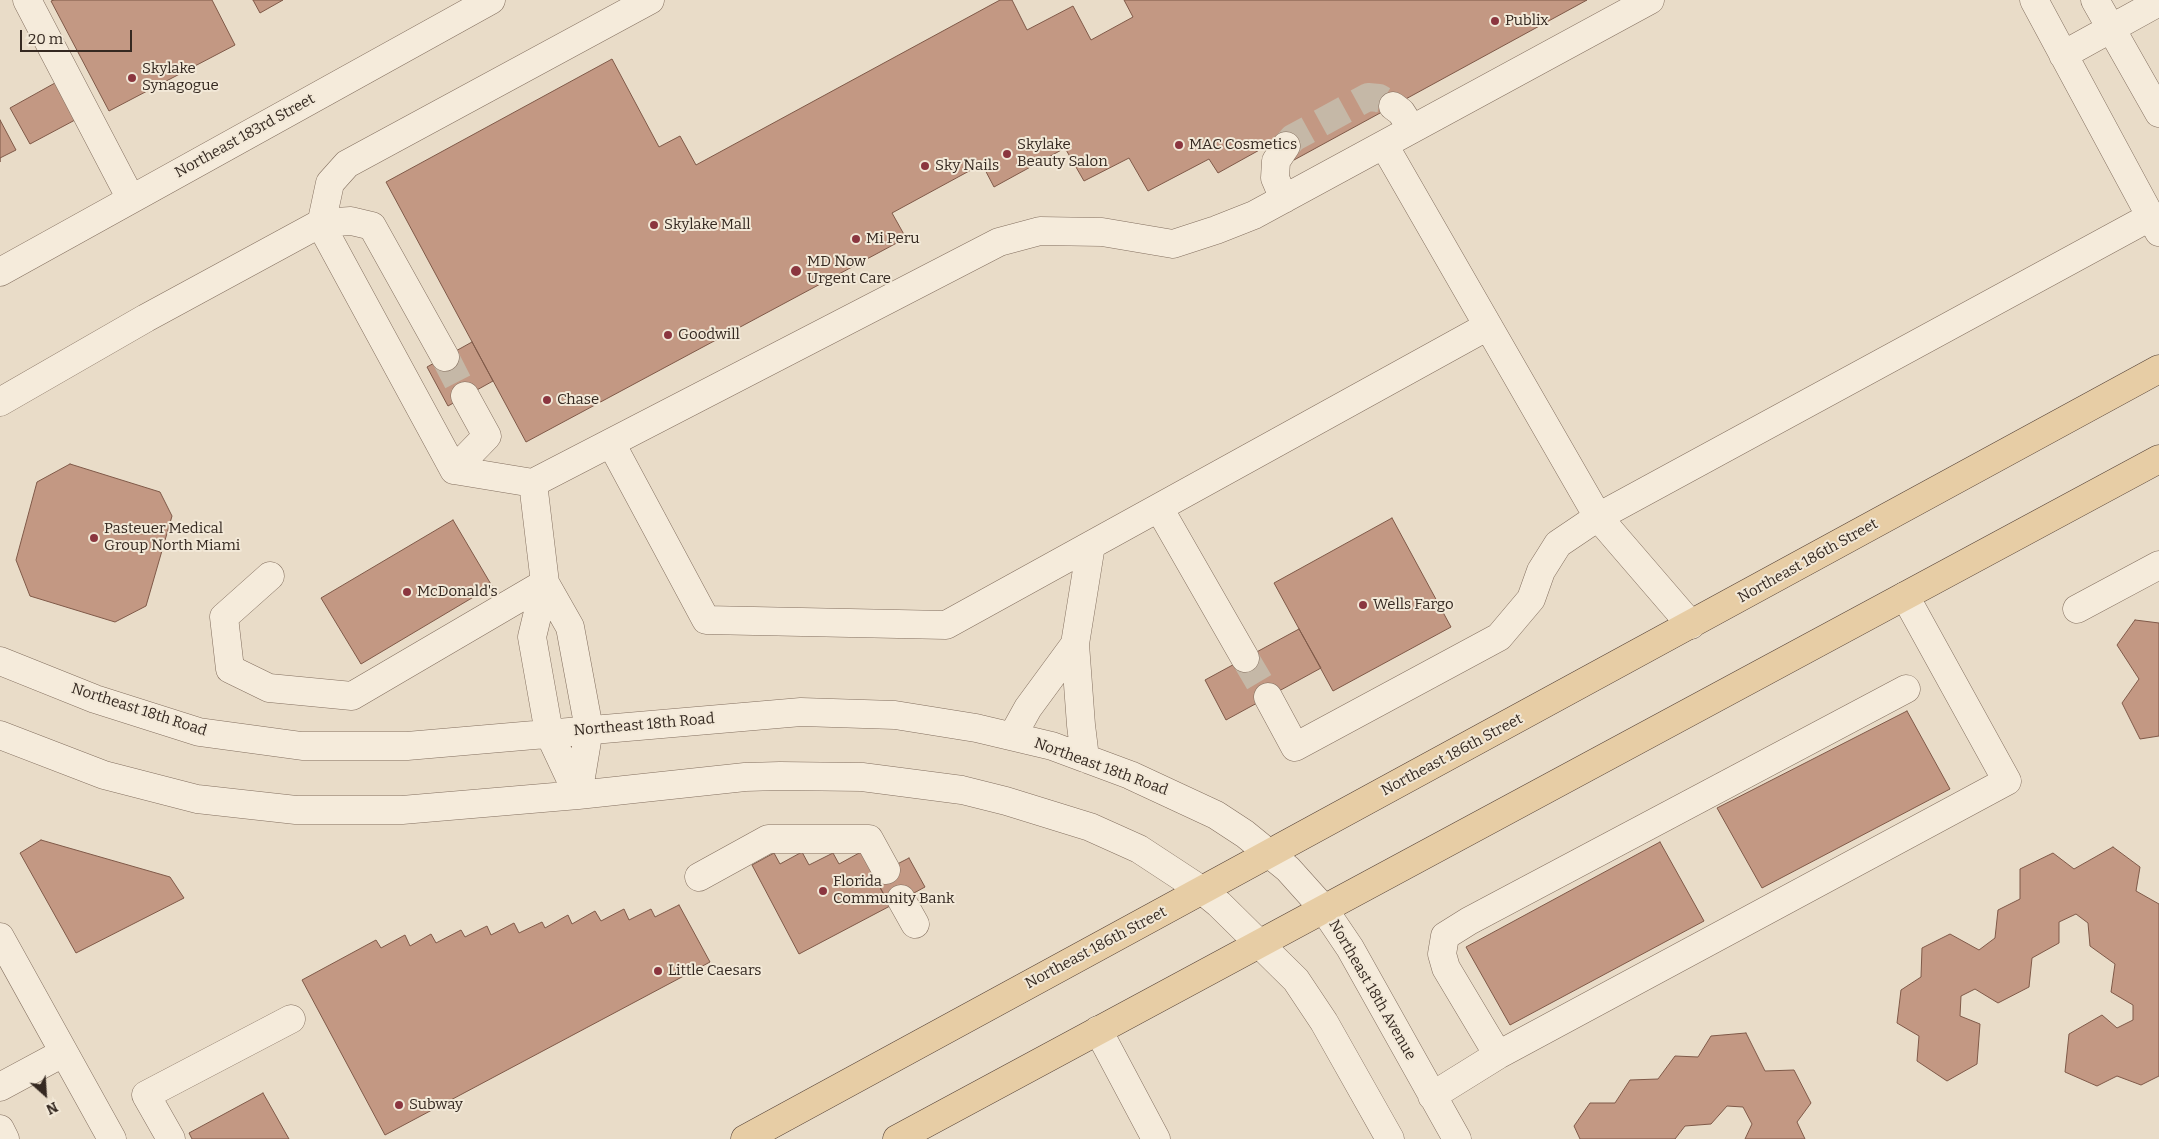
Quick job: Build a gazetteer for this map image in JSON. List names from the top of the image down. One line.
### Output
{"streets":{"main road":["Northeast 186th Street"],"street":["Northeast 183rd Street","Northeast 18th Road","Northeast 18th Avenue"]},"crossings":[["Northeast 186th Street","Northeast 18th Road"],["Northeast 186th Street","Northeast 18th Avenue"],["Northeast 18th Road","Northeast 18th Avenue"]],"places":["Publix","Skylake Synagogue","MAC Cosmetics","Skylake Beauty Salon","Sky Nails","Skylake Mall","Mi Peru","MD Now Urgent Care","Goodwill","Chase","Pasteuer Medical Group North Miami","McDonald's","Wells Fargo","Florida Community Bank","Little Caesars","Subway"],"scale_bar":"20 m","north":"bottom right"}
